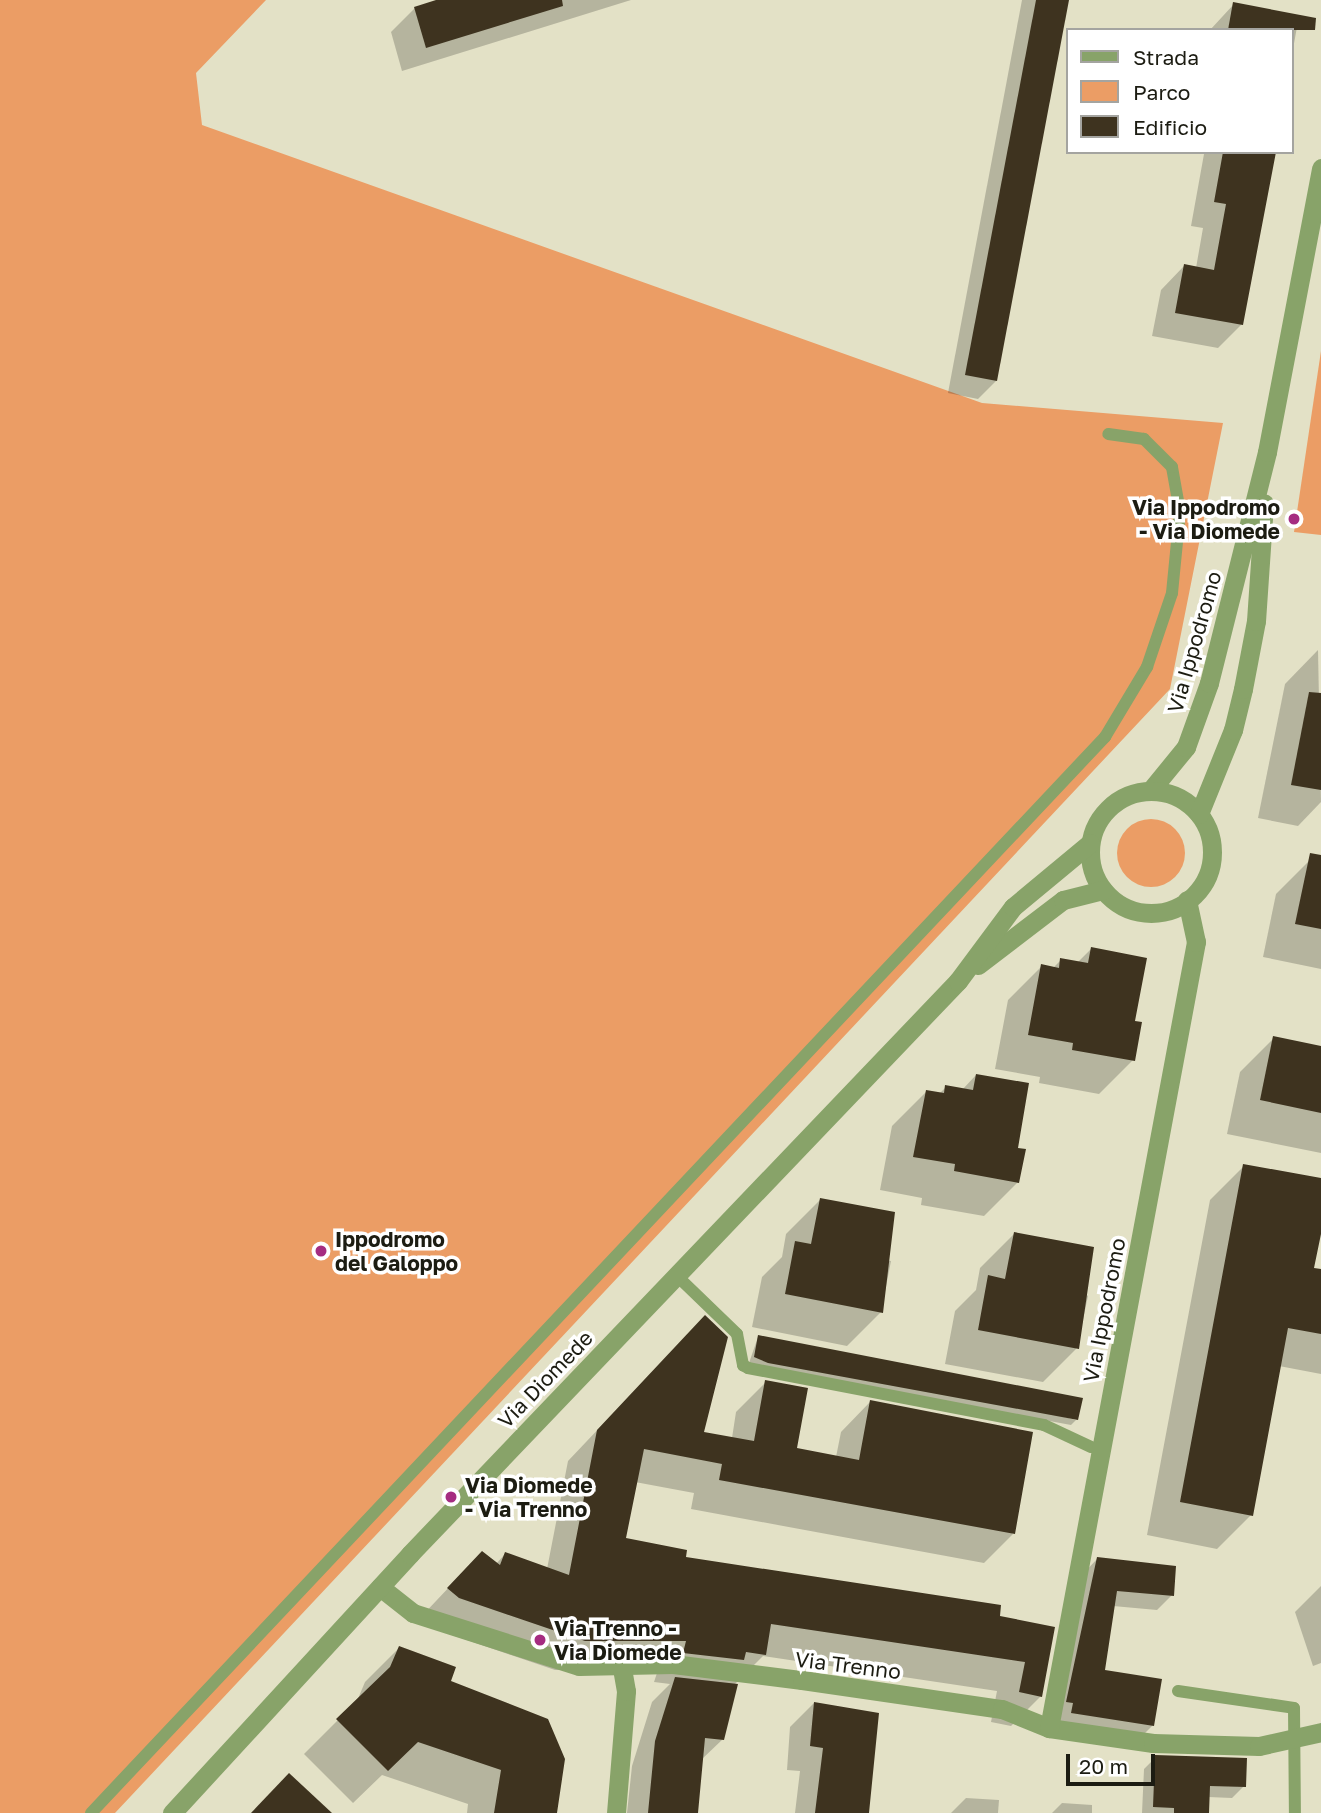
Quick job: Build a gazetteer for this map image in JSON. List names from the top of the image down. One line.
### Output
{"streets":{"street":["Via Ippodromo","Via Diomede","Via Trenno"]},"crossings":[["Via Ippodromo","Via Diomede"],["Via Ippodromo","Via Trenno"],["Via Diomede","Via Trenno"]],"places":["Via Ippodromo - Via Diomede","Ippodromo del Galoppo","Via Diomede - Via Trenno","Via Trenno - Via Diomede"],"legend":["Strada","Parco","Edificio"],"scale_bar":"20 m"}
